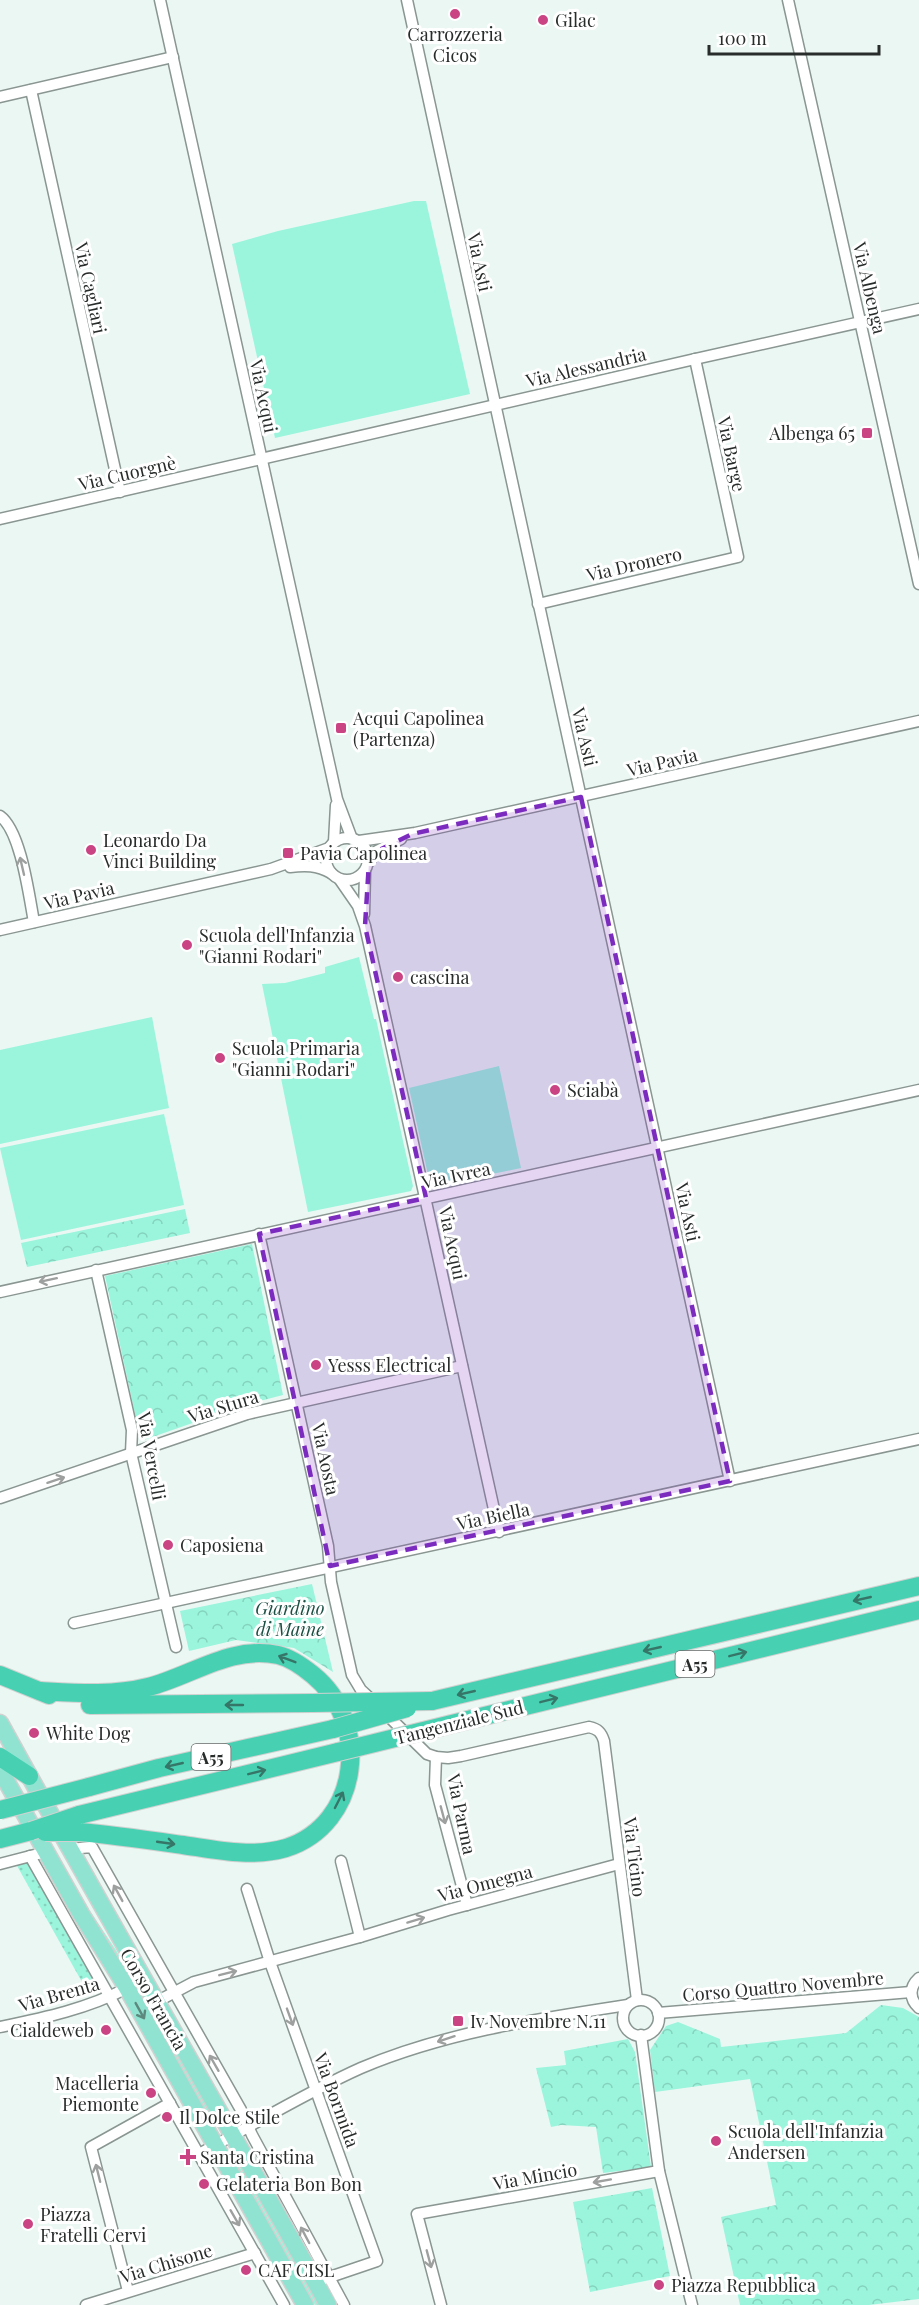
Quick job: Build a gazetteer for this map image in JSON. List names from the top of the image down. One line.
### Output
{"streets":{"highway":["A55","Tangenziale Sud"],"main road":["Corso Francia"],"street":["Via Asti","Via Cagliari","Via Albenga","Via Alessandria","Via Acqui","Via Barge","Via Cuorgnè","Via Dronero","Via Pavia","Via Ivrea","Via Stura","Via Vercelli","Via Aosta","Via Biella","Via Parma","Via Ticino","Via Omegna","Corso Quattro Novembre","Via Brenta","Via Bormida","Via Mincio","Via Chisone"]},"crossings":[["Via Asti","Via Alessandria"],["Via Asti","Via Dronero"],["Via Asti","Via Pavia"],["Via Asti","Via Ivrea"],["Via Asti","Via Biella"],["Via Cagliari","Via Cuorgnè"],["Via Albenga","Via Alessandria"],["Via Alessandria","Via Acqui"],["Via Alessandria","Via Barge"],["Via Alessandria","Via Cuorgnè"],["Via Acqui","Via Cuorgnè"],["Via Acqui","Via Pavia"],["Via Acqui","Via Ivrea"],["Via Acqui","Via Stura"],["Via Acqui","Via Biella"],["Via Barge","Via Dronero"],["Via Ivrea","Via Vercelli"],["Via Ivrea","Via Aosta"],["Via Stura","Via Vercelli"],["Via Stura","Via Aosta"],["Via Vercelli","Via Biella"],["Via Aosta","Via Biella"],["Via Aosta","Via Parma"],["Via Parma","Via Ticino"],["Via Parma","Via Omegna"],["Via Ticino","Via Omegna"],["Via Ticino","Corso Quattro Novembre"],["Via Omegna","Corso Francia"],["Via Omegna","Via Bormida"],["Via Brenta","Corso Francia"],["Corso Francia","Via Bormida"],["Corso Francia","Via Chisone"]],"one_way":["Via Parma","Via Omegna"],"parks":["Giardino di Maine"],"places":{"other":["Carrozzeria Cicos","Gilac","Leonardo Da Vinci Building","Scuola dell'Infanzia \"Gianni Rodari\"","cascina","Scuola Primaria \"Gianni Rodari\"","Sciabà","Yesss Electrical","Caposiena","White Dog","Cialdeweb","Macelleria Piemonte","Il Dolce Stile","Scuola dell'Infanzia Andersen","Gelateria Bon Bon","Piazza Fratelli Cervi","CAF CISL","Piazza Repubblica"],"transit":["Albenga 65","Acqui Capolinea (Partenza)","Pavia Capolinea","Iv Novembre N.11"],"health":["Santa Cristina"]},"scale_bar":"100 m"}
